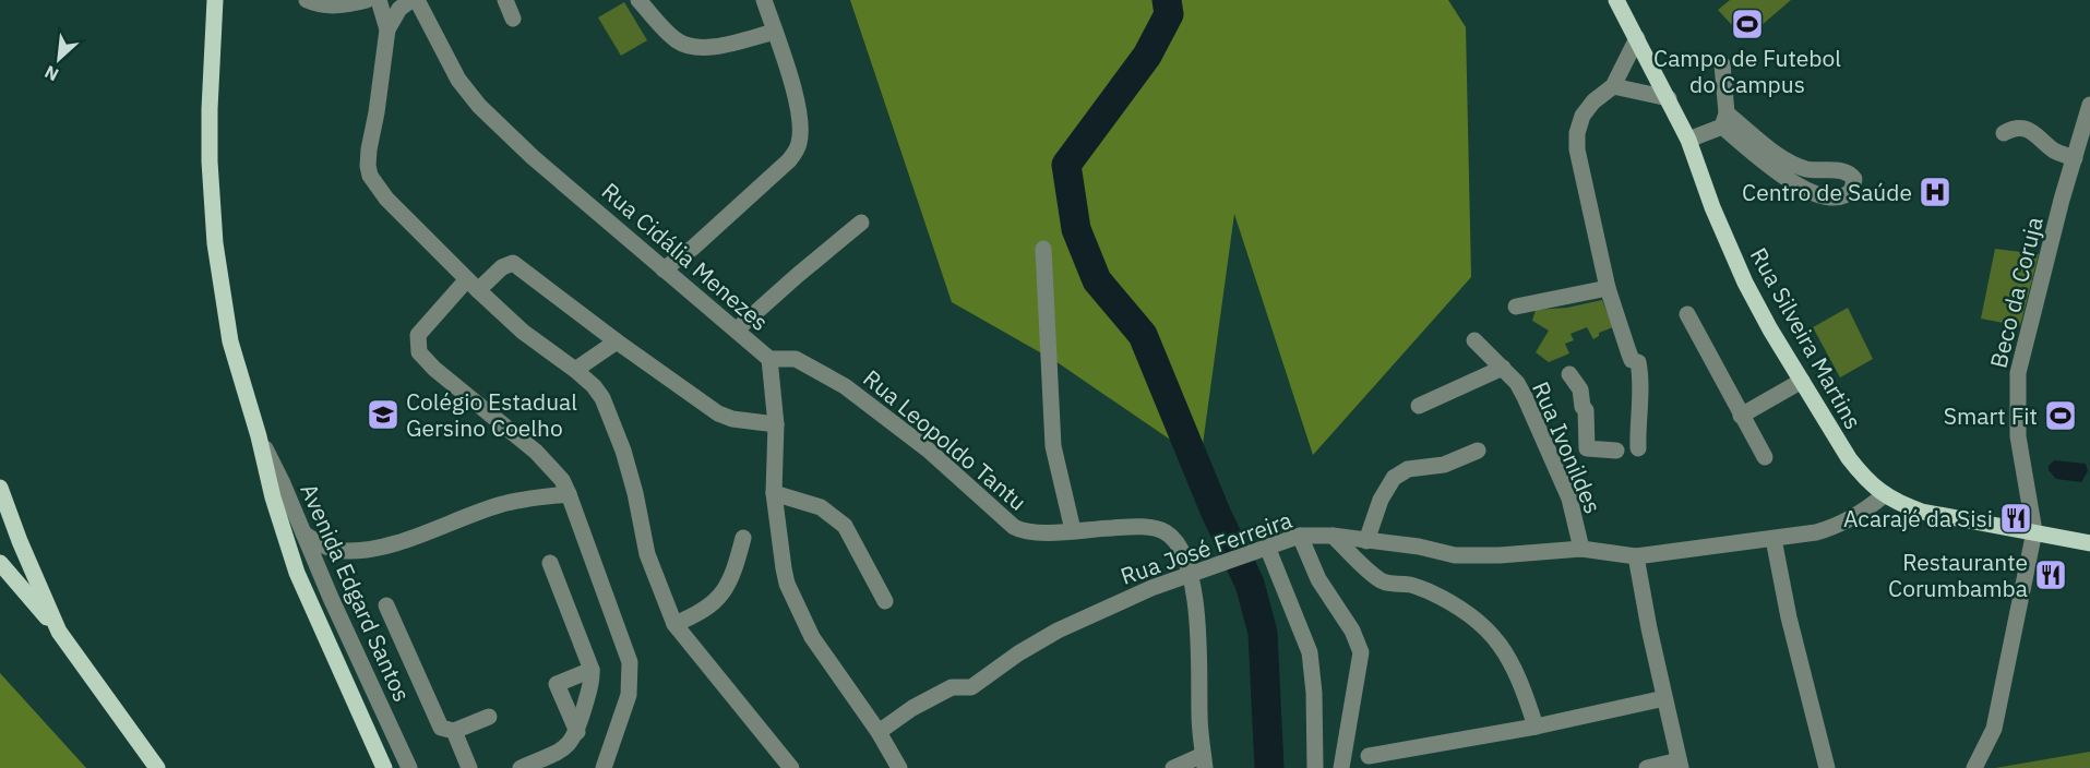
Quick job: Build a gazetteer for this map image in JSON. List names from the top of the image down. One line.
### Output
{"streets":{"main road":["Rua Silveira Martins","Avenida Edgard Santos"],"street":["Rua Cidália Menezes","Beco da Coruja","Rua Leopoldo Tantu","Rua Ivonildes","Rua José Ferreira"]},"crossings":[["Rua Cidália Menezes","Rua Leopoldo Tantu"],["Rua Cidália Menezes","Rua José Ferreira"],["Beco da Coruja","Rua Silveira Martins"],["Rua Silveira Martins","Rua José Ferreira"],["Rua Leopoldo Tantu","Rua José Ferreira"],["Rua Ivonildes","Rua José Ferreira"]],"places":{"sports":["Campo de Futebol do Campus","Smart Fit"],"hospital":["Centro de Saúde"],"school or university":["Colégio Estadual Gersino Coelho"],"restaurant":["Acarajé da Sisi","Restaurante Corumbamba"]},"north":"bottom left"}
